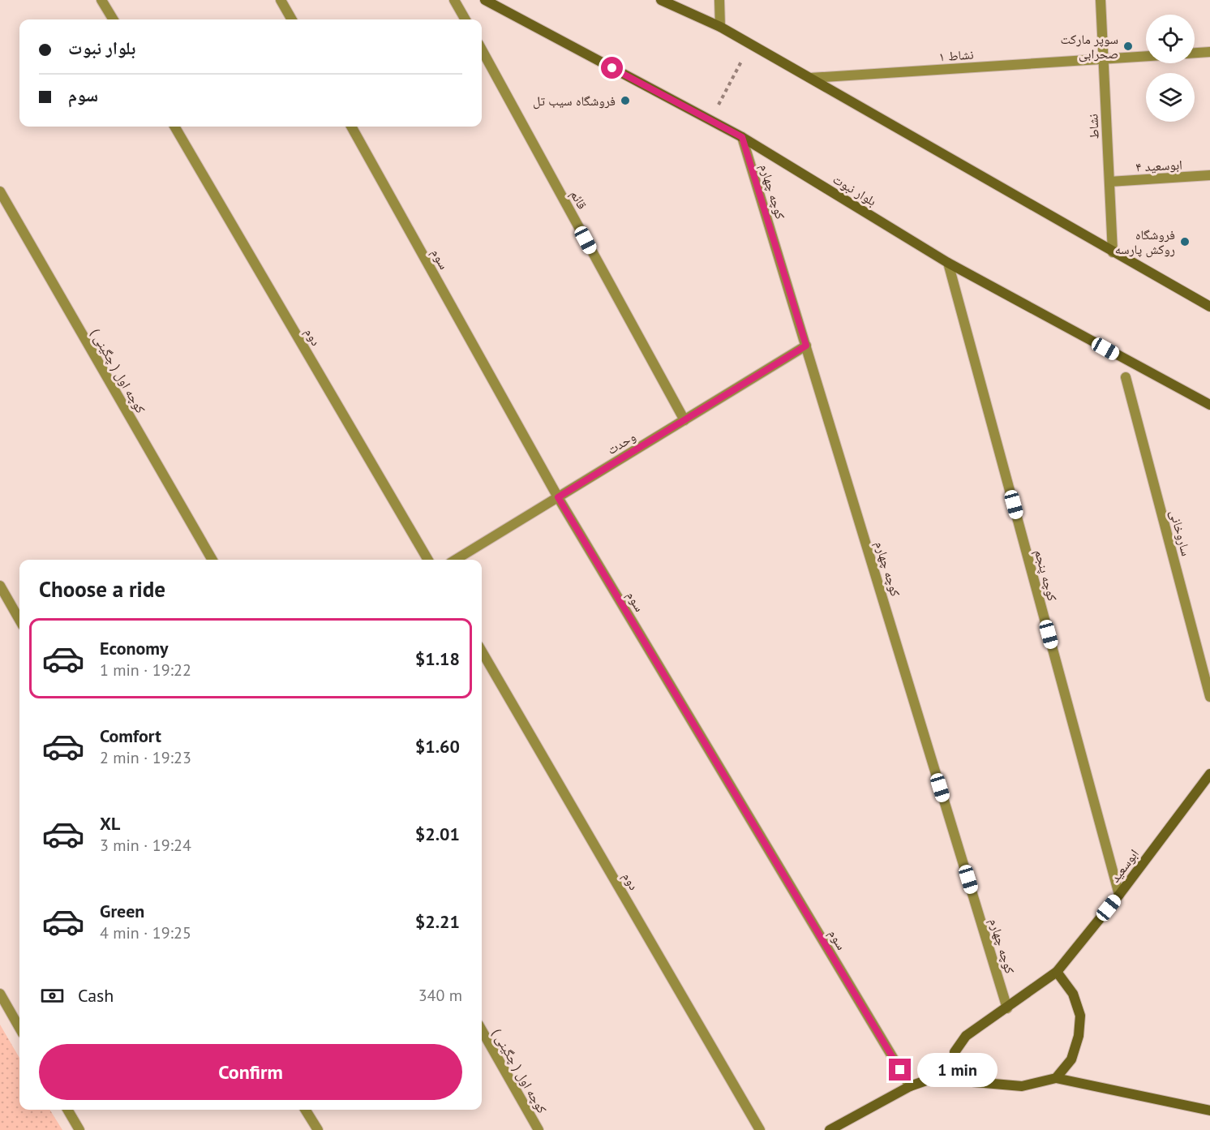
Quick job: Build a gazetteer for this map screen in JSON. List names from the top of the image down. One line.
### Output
{"streets":{"main road":["بلوار نبوت","ابوسعید"],"street":["نشاط ۱","نشاط","ابوسعید ۴","کوچه چهارم","قائم","سوم","دوم","کوچه اول ( چگینی )","وحدت","ساروخانی","کوچه پنجم"]},"crossings":[["نشاط ۱","نشاط"],["نشاط","ابوسعید ۴"],["بلوار نبوت","کوچه چهارم"],["بلوار نبوت","کوچه پنجم"],["کوچه چهارم","وحدت"],["کوچه چهارم","ابوسعید"],["قائم","وحدت"],["سوم","وحدت"],["کوچه پنجم","ابوسعید"]],"places":["سوپر مارکت صحرابی","فروشگاه سیب تل","فروشگاه روکش پارسه"],"page":{"banner":["بلوار نبوت","سوم"],"heading":"Choose a ride","list":[{"name":"Economy","note":"1 min · 19:22","value":"$1.18"},{"name":"Comfort","note":"2 min · 19:23","value":"$1.60"},{"name":"XL","note":"3 min · 19:24","value":"$2.01"},{"name":"Green","note":"4 min · 19:25","value":"$2.21"}],"pay":["Cash","340 m"],"buttons":"Confirm","bubble":"1 min"}}
